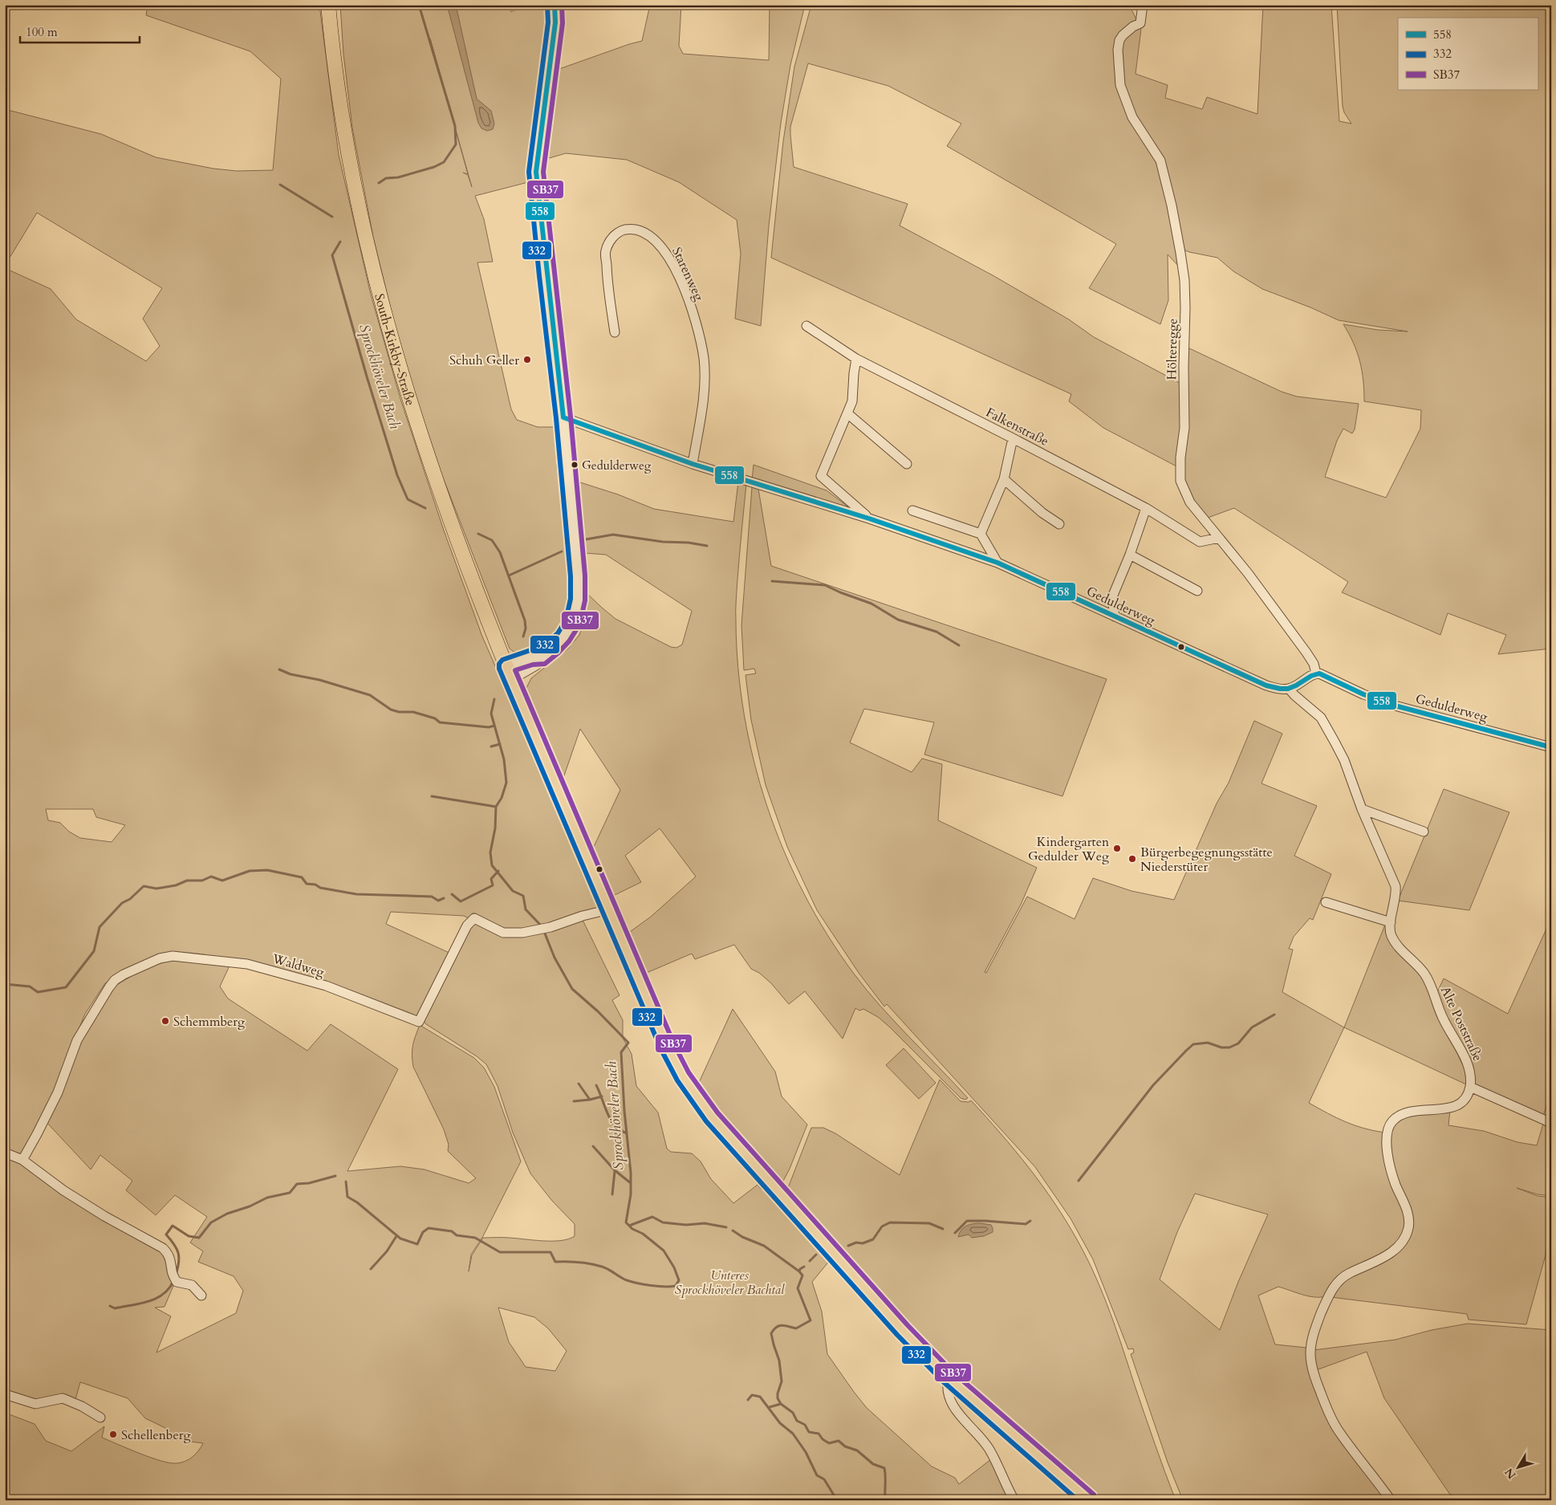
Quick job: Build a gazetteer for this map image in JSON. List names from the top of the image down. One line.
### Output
{"streets":{"main road":["South-Kirkby-Straße"],"street":["Starenweg","Hölteregge","Falkenstraße","Gedulderweg","Waldweg","Alte Poststraße"]},"crossings":[["Starenweg","Gedulderweg"],["South-Kirkby-Straße","Waldweg"],["Hölteregge","Falkenstraße"],["Hölteregge","Gedulderweg"],["Gedulderweg","Alte Poststraße"]],"water":["Sprockhöveler Bach"],"parks":["Unteres Sprockhöveler Bachtal"],"places":["Schuh Geller","Gedulderweg","Kindergarten Gedulder Weg","Bürgerbegegnungsstätte Niederstüter","Schemmberg","Schellenberg"],"lines":["transit line 558","transit line 332","transit line SB37"],"legend":["558","332","SB37"],"scale_bar":"100 m","north":"bottom left"}
